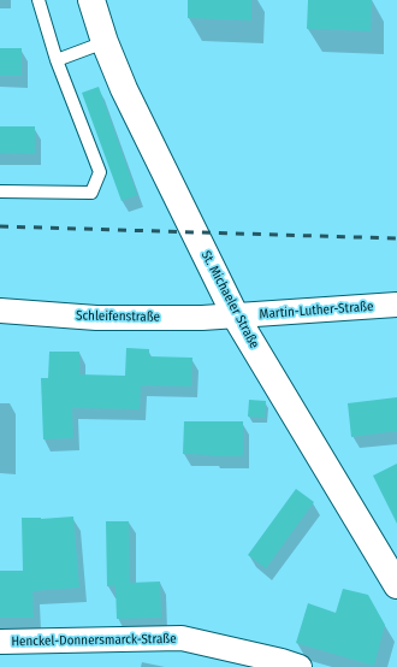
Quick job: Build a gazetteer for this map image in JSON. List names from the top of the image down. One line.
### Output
{"streets":{"main road":["St. Michaeler Straße"],"street":["Martin-Luther-Straße","Schleifenstraße","Henckel-Donnersmarck-Straße"]},"crossings":[["St. Michaeler Straße","Martin-Luther-Straße"],["St. Michaeler Straße","Schleifenstraße"],["Martin-Luther-Straße","Schleifenstraße"]]}
